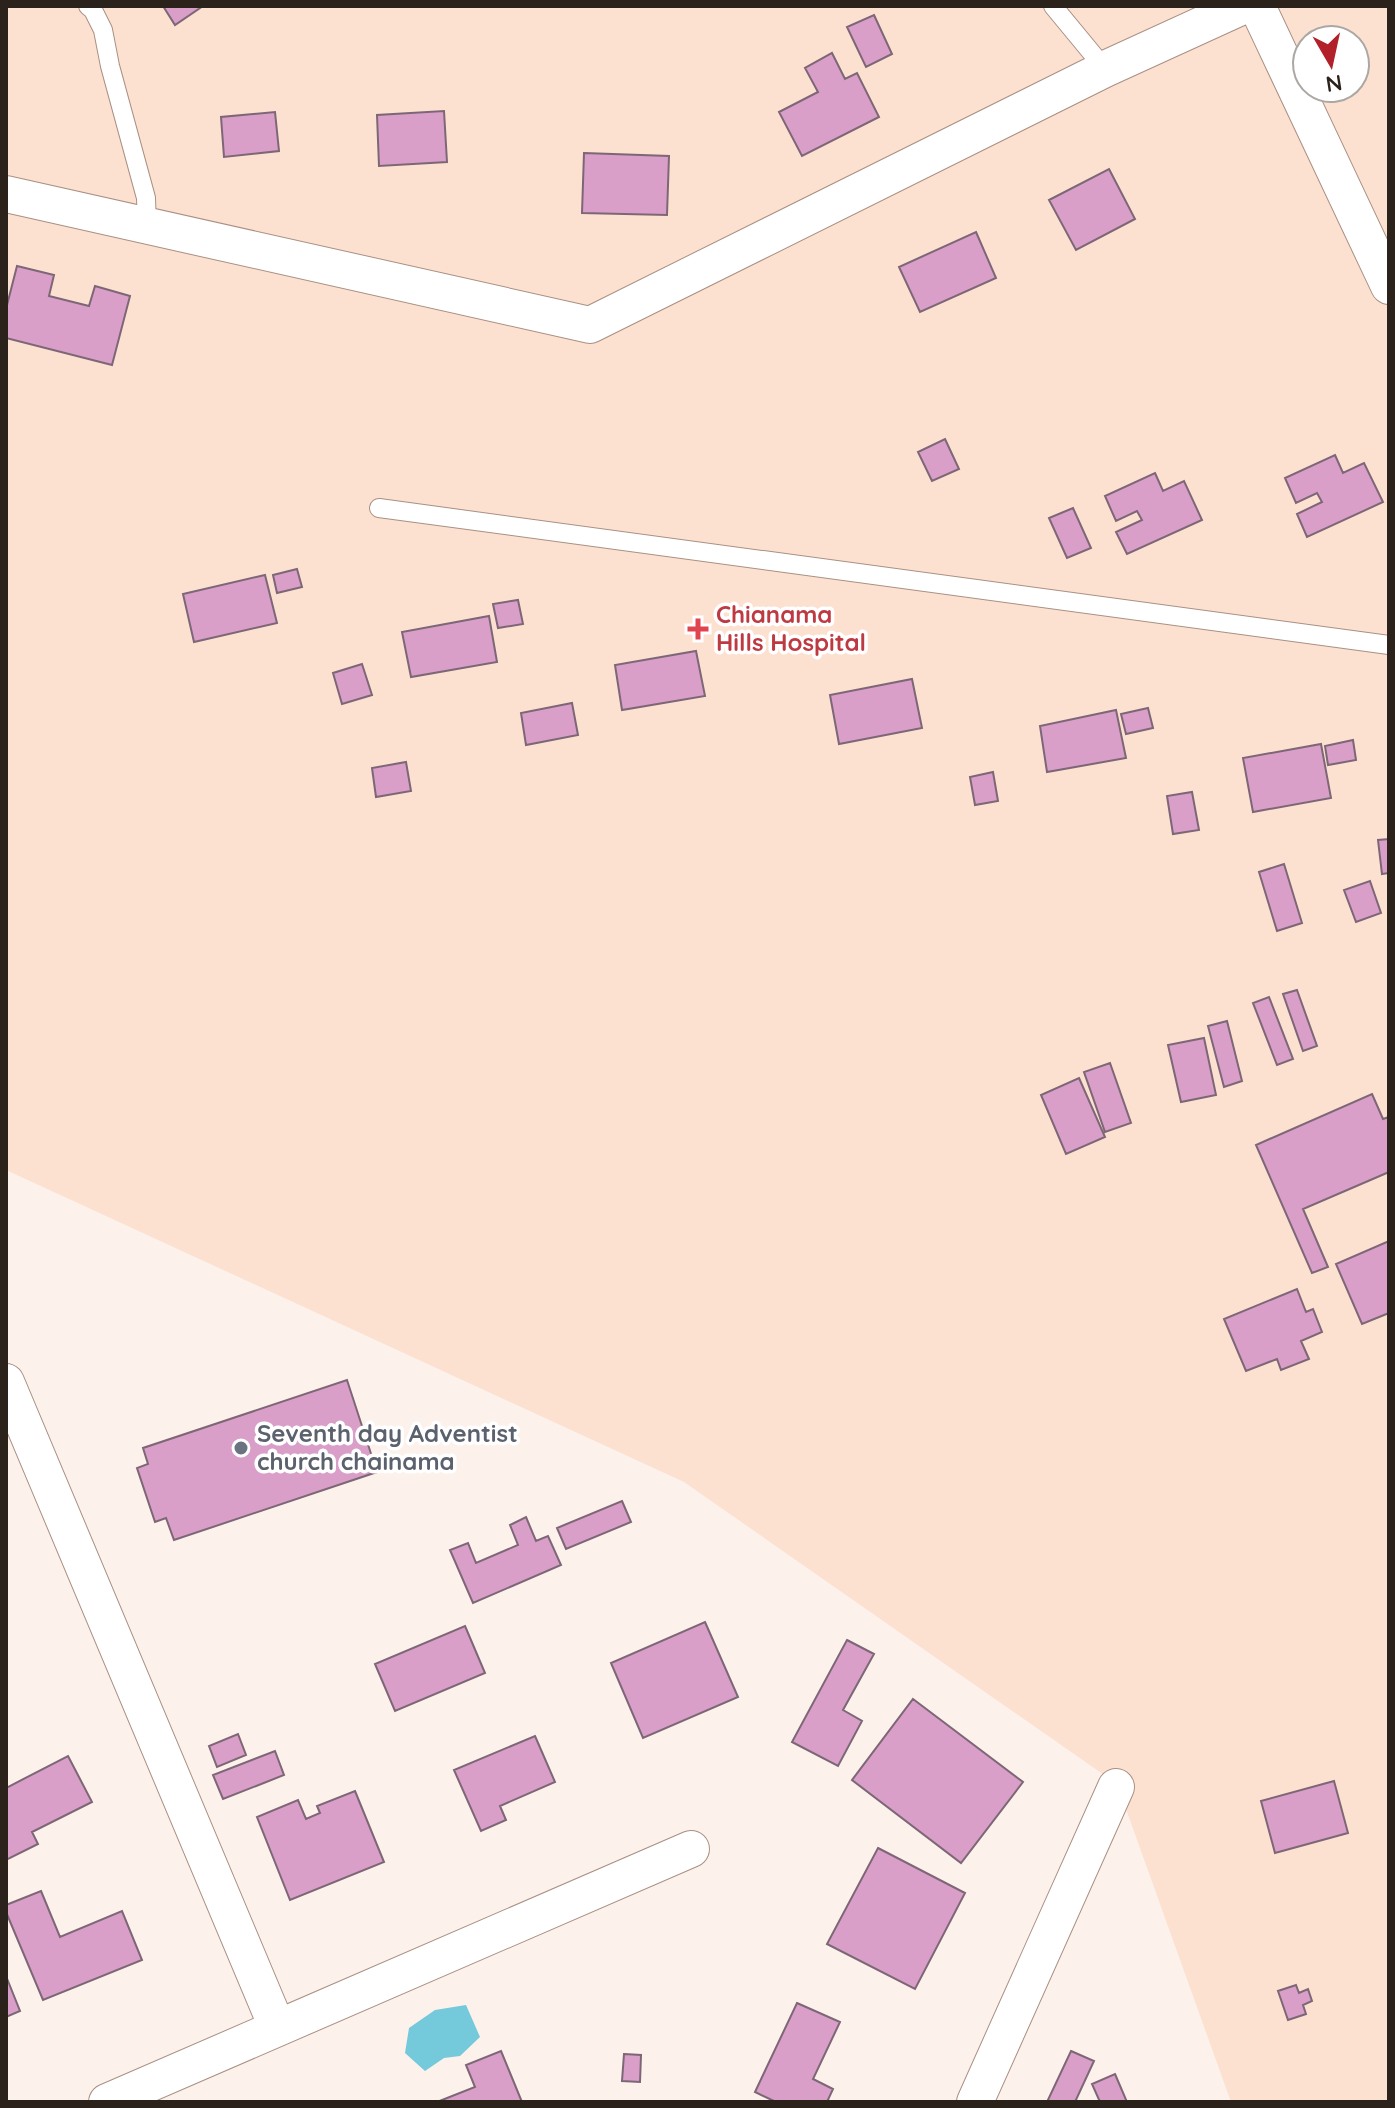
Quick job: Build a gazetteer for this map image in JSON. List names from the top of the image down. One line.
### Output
{"places":{"health":["Chianama Hills Hospital"],"other":["Seventh day Adventist church chainama"]},"north":"bottom"}
